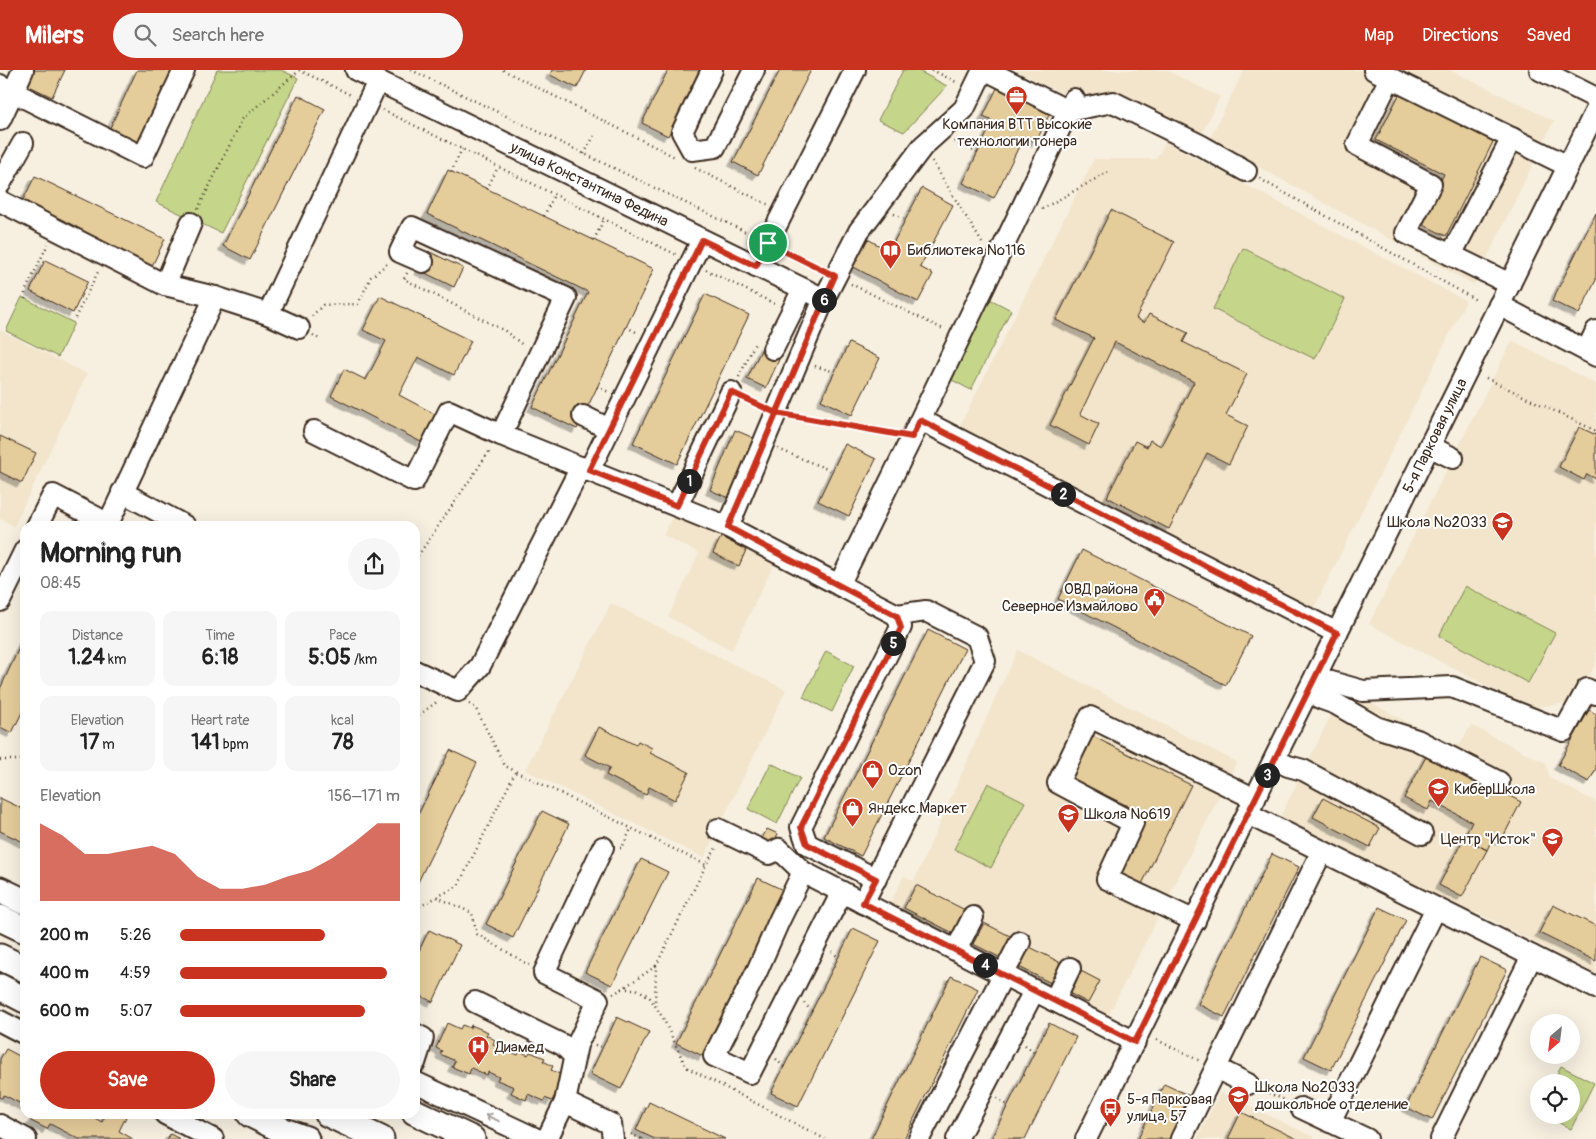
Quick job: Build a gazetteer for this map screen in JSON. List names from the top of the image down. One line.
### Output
{"streets":{"street":["улица Константина Федина","5-я Парковая улица"]},"places":{"office":["Компания ВТТ Высокие технологии тонера"],"library":["Библиотека №116"],"school or university":["Школа №2033","КиберШкола","Школа №619","Центр \"Исток\"","Школа №2033, дошкольное отделение"],"public building":["ОВД района Северное Измайлово"],"shop":["Ozon","Яндекс.Маркет"],"hospital":["Диамед"],"bus stop":["5-я Парковая улица, 57"]},"north":"bottom left","page":{"header":"Milers","search":"Search here","nav":["Map","Directions","Saved"],"pins":["6","1","2","5","3","4"],"heading":["Morning run","08:45"],"stats":[["Distance","1.24 km"],["Time","6:18"],["Pace","5:05 /km"],["Elevation","17 m"],["Heart rate","141 bpm"],["kcal","78"]],"chart":["Elevation","156–171 m"],"list":[{"name":"200 m","note":"5:26"},{"name":"400 m","note":"4:59"},{"name":"600 m","note":"5:07"}],"buttons":["Save","Share"]}}
